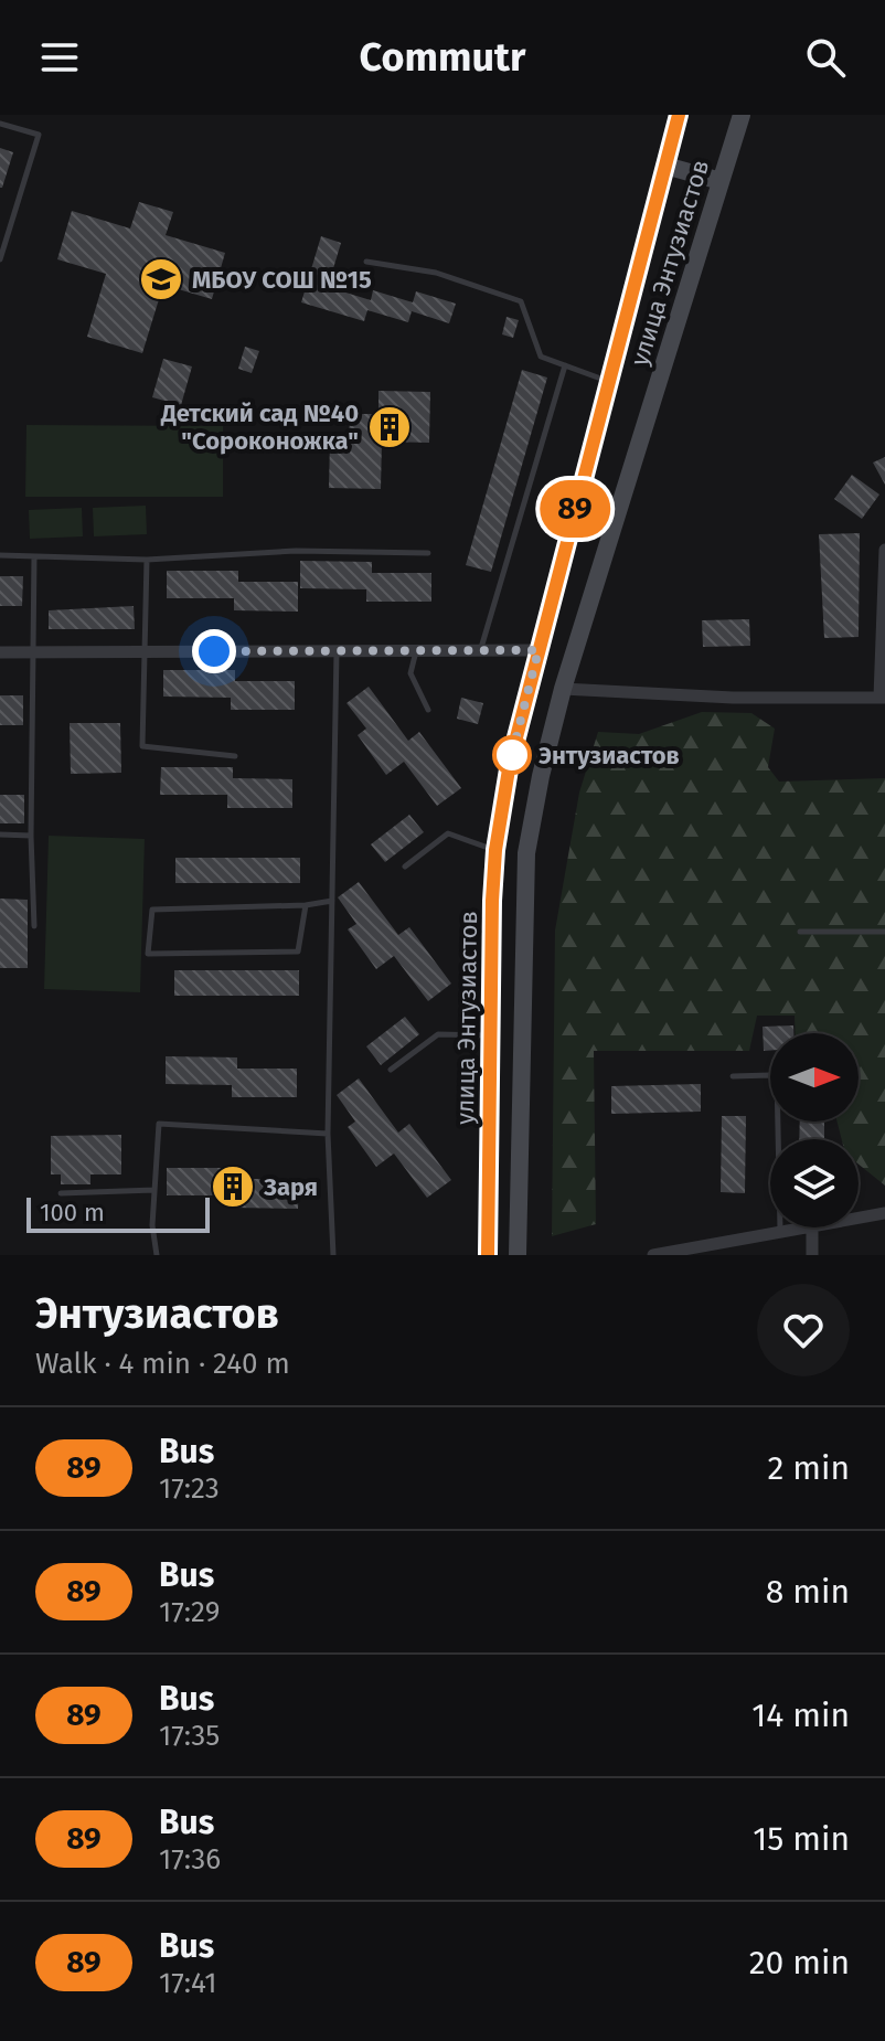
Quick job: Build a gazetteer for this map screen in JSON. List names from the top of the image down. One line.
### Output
{"streets":{"street":["улица Энтузиастов"]},"places":{"school or university":["МБОУ СОШ №15"],"building":["Детский сад №40 \"Сороконожка\"","Заря"],"other":["Энтузиастов"]},"lines":["bus line 89"],"scale_bar":"100 m","north":"right","page":{"header":"Commutr","on_map":"89","scale":"100 m","heading":["Энтузиастов","Walk · 4 min · 240 m"],"list":[{"mark":"89","name":"Bus","note":"17:23","value":"2 min"},{"mark":"89","name":"Bus","note":"17:29","value":"8 min"},{"mark":"89","name":"Bus","note":"17:35","value":"14 min"},{"mark":"89","name":"Bus","note":"17:36","value":"15 min"},{"mark":"89","name":"Bus","note":"17:41","value":"20 min"}]}}
